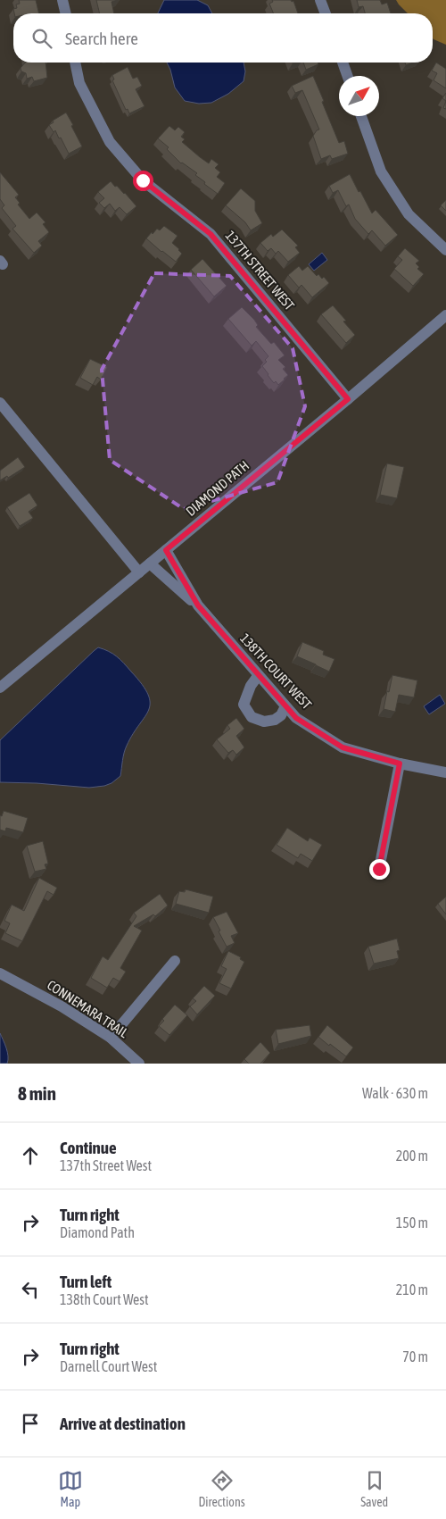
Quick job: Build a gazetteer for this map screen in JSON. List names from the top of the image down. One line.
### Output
{"streets":{"street":["137TH STREET WEST","DIAMOND PATH","138TH COURT WEST","CONNEMARA TRAIL"]},"crossings":[["137TH STREET WEST","DIAMOND PATH"],["DIAMOND PATH","138TH COURT WEST"]],"north":"top right","page":{"search":"Search here","heading":["8 min","Walk · 630 m"],"list":[["Continue","137th Street West","200 m"],["Turn right","Diamond Path","150 m"],["Turn left","138th Court West","210 m"],["Turn right","Darnell Court West","70 m"],"Arrive at destination"],"nav":["Map","Directions","Saved"]}}
